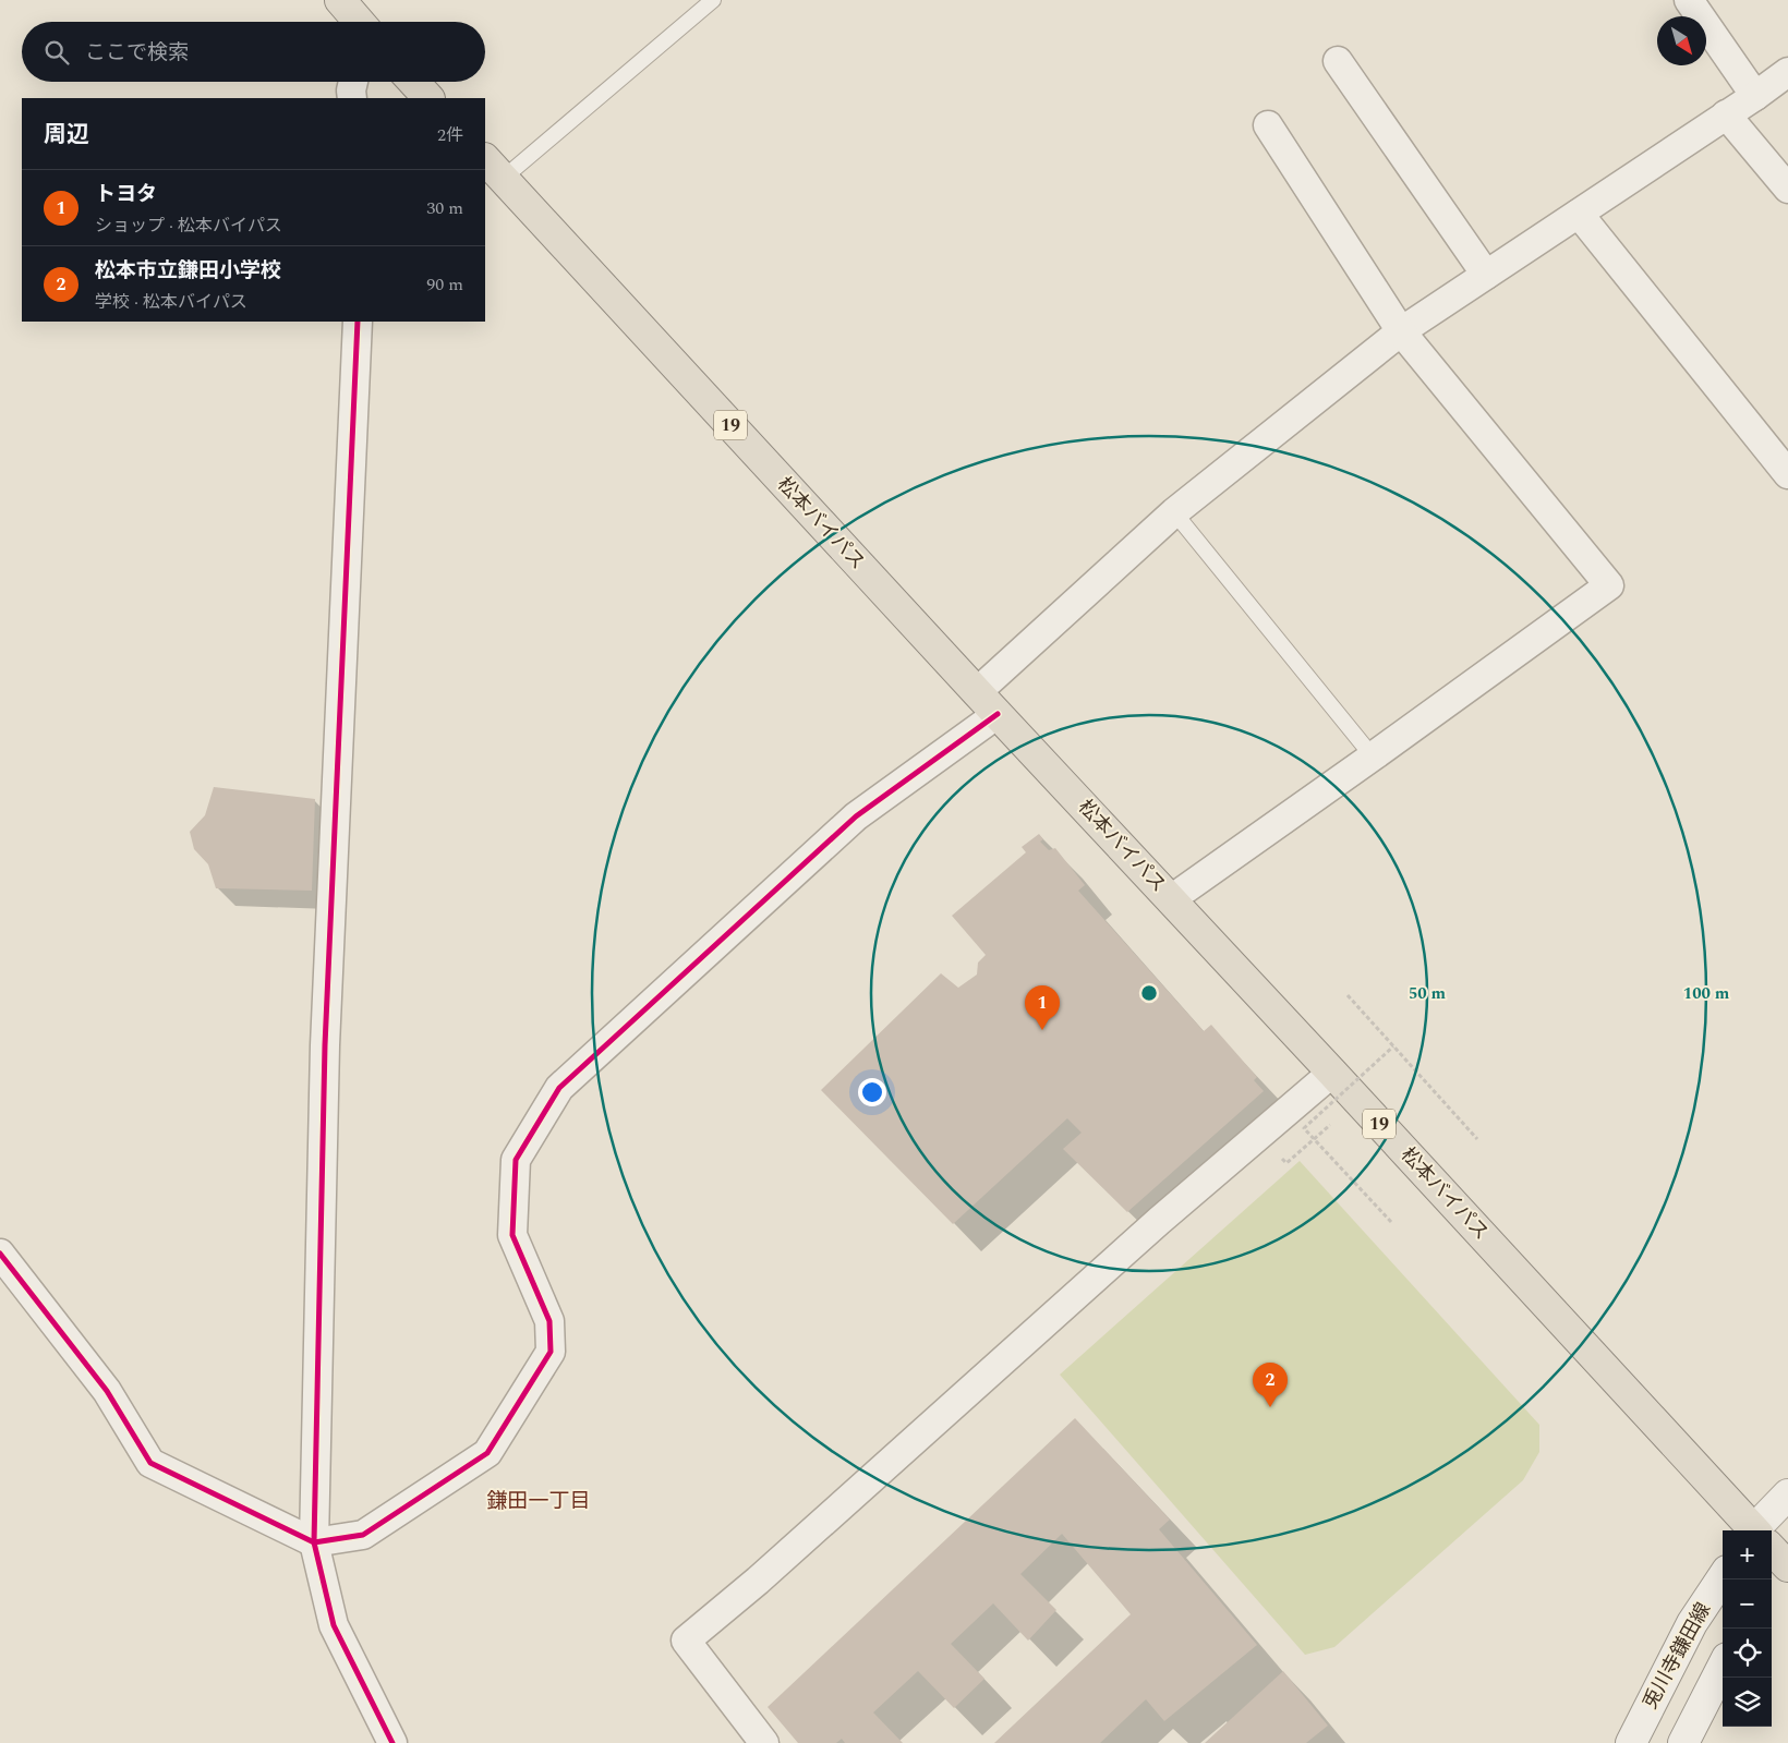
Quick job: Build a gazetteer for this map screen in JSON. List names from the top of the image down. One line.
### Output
{"streets":{"highway":["19","松本バイパス"],"main road":["兎川寺鎌田線"]},"districts":["鎌田一丁目"],"north":"bottom right","page":{"search":"ここで検索","heading":["周辺","2件"],"list":[{"mark":"1","name":"トヨタ","note":"ショップ · 松本バイパス","value":"30 m"},{"mark":"2","name":"松本市立鎌田小学校","note":"学校 · 松本バイパス","value":"90 m"}],"pins":["1","2"],"map_buttons":["+","−"]},"rings":["50 m","100 m"]}
